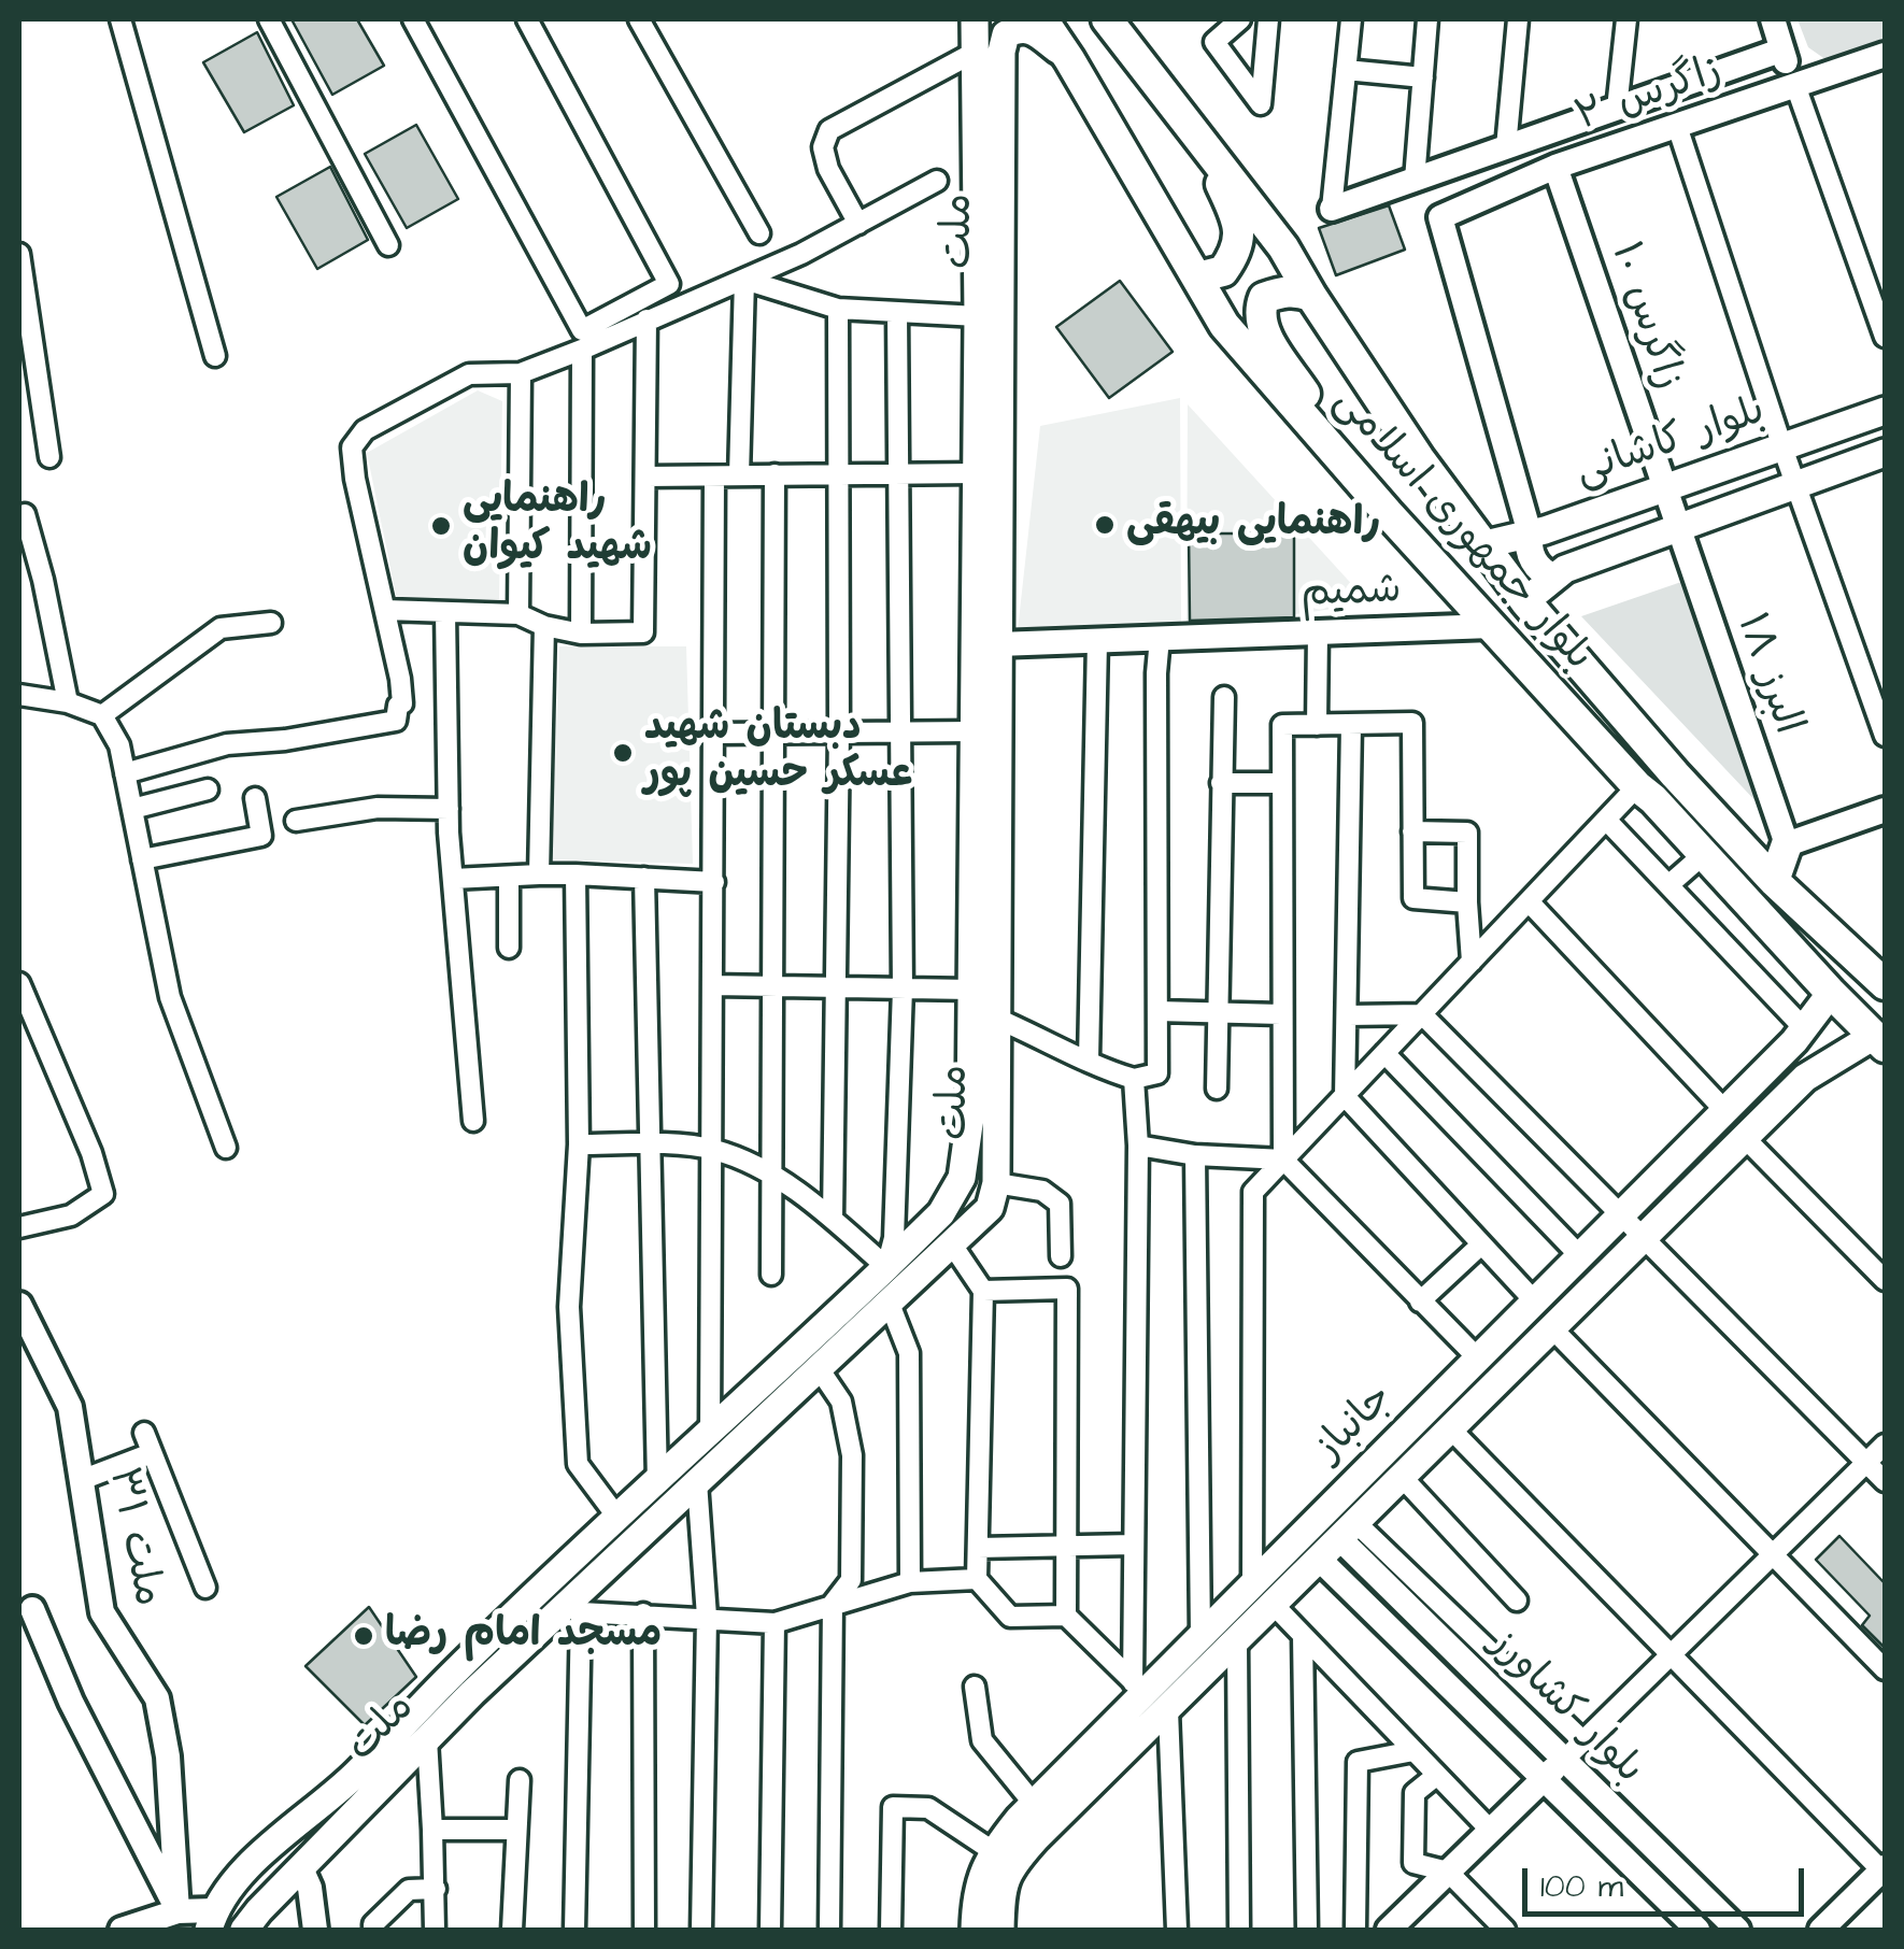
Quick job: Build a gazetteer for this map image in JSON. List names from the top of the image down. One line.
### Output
{"streets":{"main road":["ملت","بلوار کاشانی","بلوار جمهوری اسلامی","جانباز"],"street":["زاگرس ۲","زاگرس ۱۰","شمیم","البرز ۱۸","ملت ۳۱","بلوار کشاورز"]},"crossings":[["زاگرس ۲","زاگرس ۱۰"],["زاگرس ۲","بلوار کاشانی"],["ملت","شمیم"],["زاگرس ۱۰","بلوار کاشانی"],["زاگرس ۱۰","البرز ۱۸"],["بلوار کاشانی","بلوار جمهوری اسلامی"],["بلوار کاشانی","البرز ۱۸"],["بلوار جمهوری اسلامی","شمیم"],["بلوار جمهوری اسلامی","جانباز"],["جانباز","بلوار کشاورز"]],"places":["راهنمایی بیهقی","راهنمایی شهید کیوان","دبستان شهید عسکر حسین پور","مسجد امام رضا"],"scale_bar":"100 m"}
